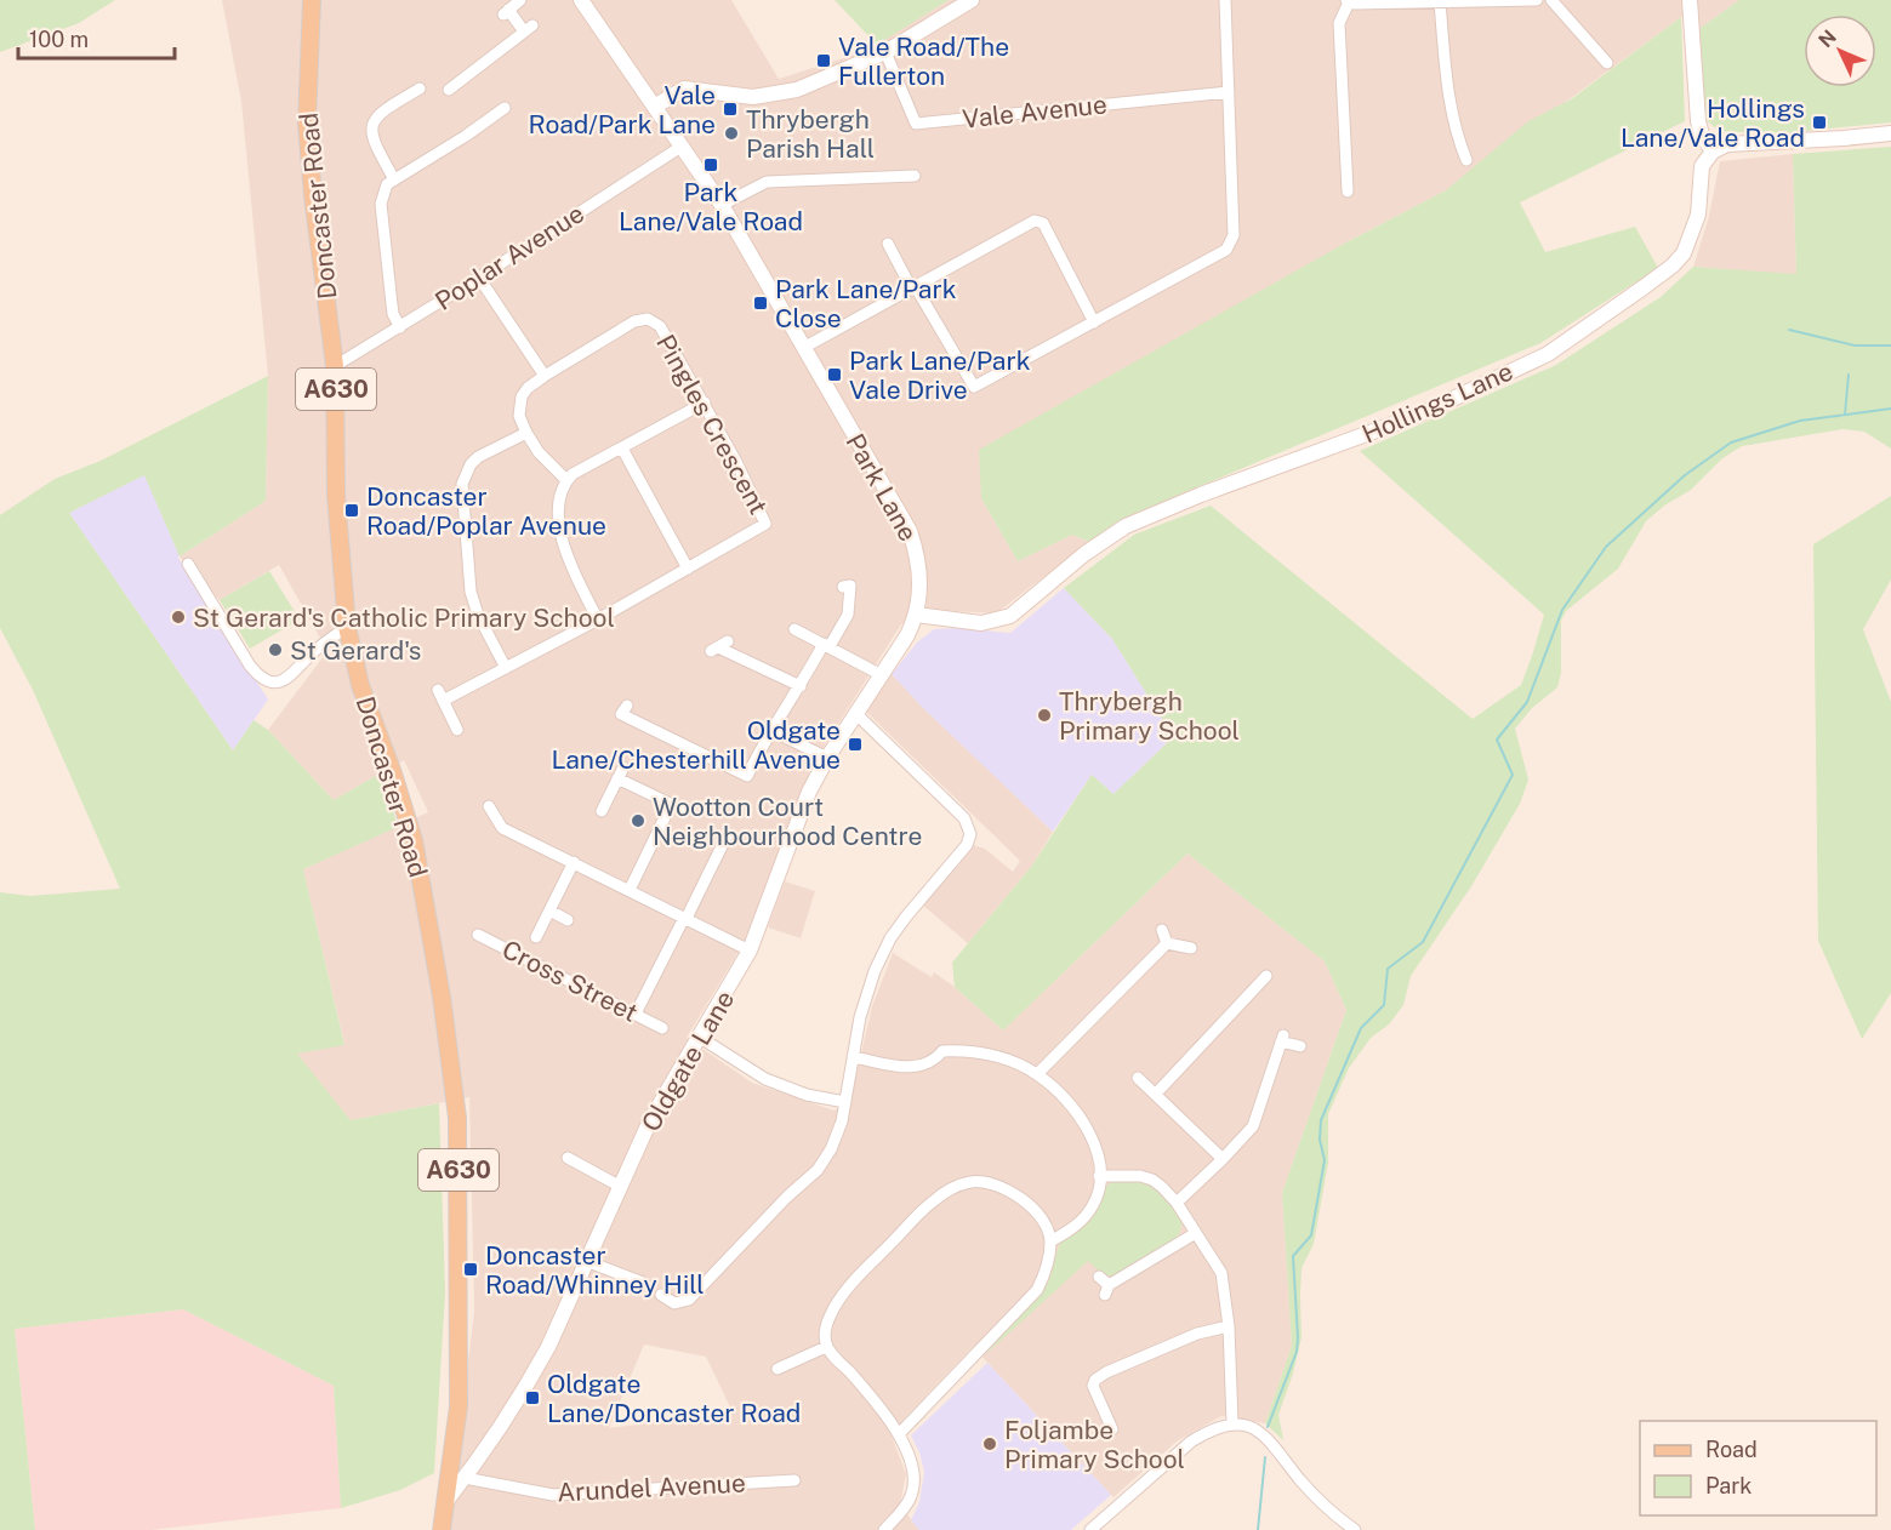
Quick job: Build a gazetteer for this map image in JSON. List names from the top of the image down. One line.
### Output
{"streets":{"main road":["Doncaster Road","A630"],"street":["Vale Avenue","Poplar Avenue","Hollings Lane","Pingles Crescent","Park Lane","Cross Street","Oldgate Lane","Arundel Avenue"]},"crossings":[["Doncaster Road","Poplar Avenue"],["Doncaster Road","Oldgate Lane"],["Poplar Avenue","Park Lane"],["Hollings Lane","Park Lane"],["Hollings Lane","Oldgate Lane"],["Park Lane","Oldgate Lane"],["Oldgate Lane","Arundel Avenue"]],"places":{"transit":["Vale Road/The Fullerton","Vale Road/Park Lane","Hollings Lane/Vale Road","Park Lane/Vale Road","Park Lane/Park Close","Park Lane/Park Vale Drive","Doncaster Road/Poplar Avenue","Oldgate Lane/Chesterhill Avenue","Doncaster Road/Whinney Hill","Oldgate Lane/Doncaster Road"],"other":["Thrybergh Parish Hall","St Gerard's Catholic Primary School","St Gerard's","Thrybergh Primary School","Wootton Court Neighbourhood Centre","Foljambe Primary School"]},"legend":["Road","Park"],"scale_bar":"100 m","north":"top left"}
